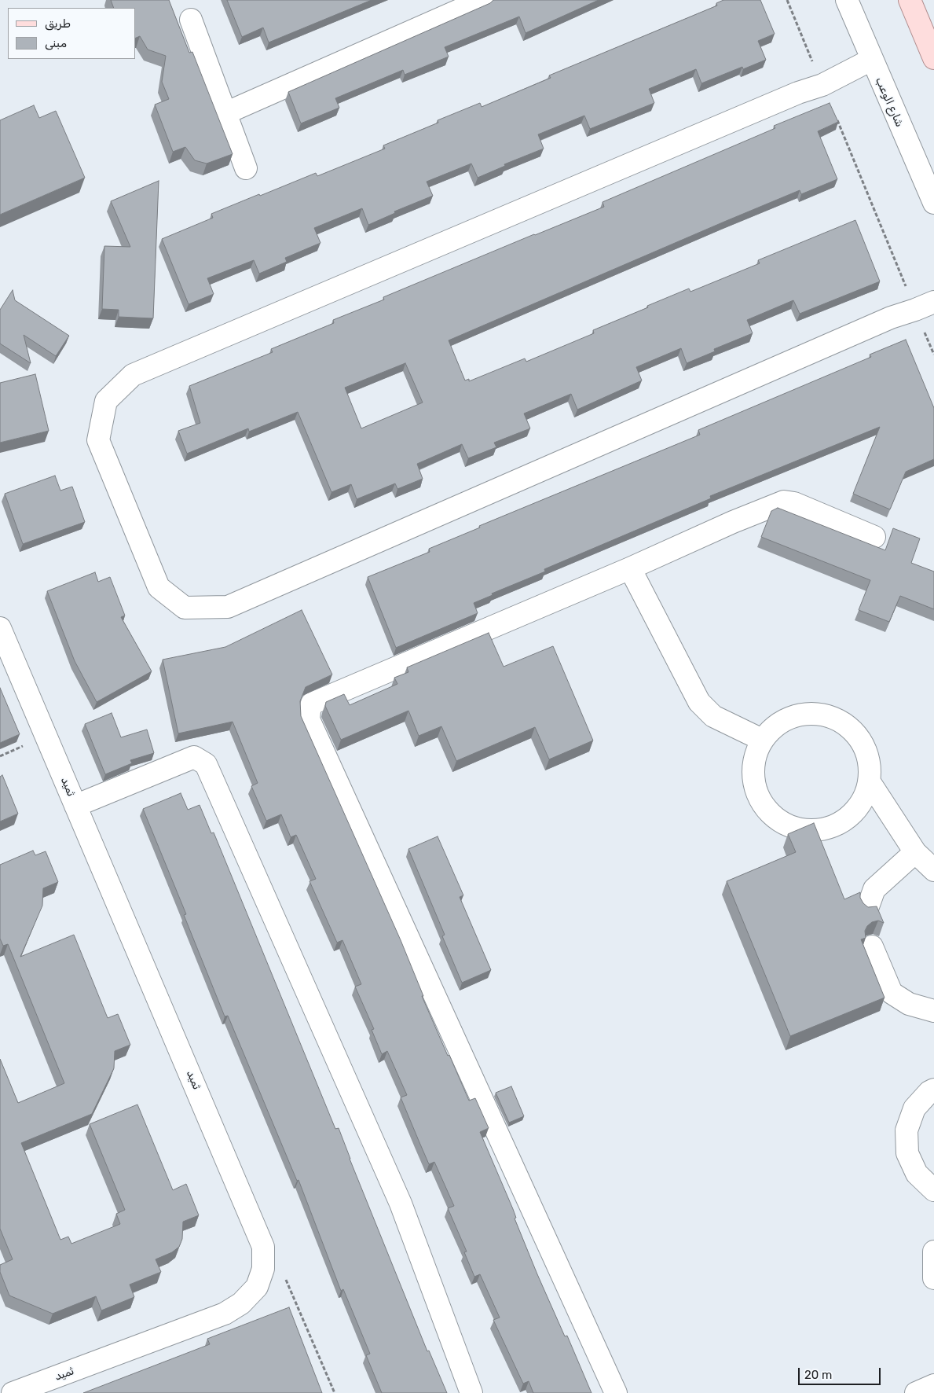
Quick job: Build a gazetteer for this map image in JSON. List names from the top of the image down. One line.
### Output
{"streets":{"street":["شارع الوعب","ثميد"]},"legend":["طريق","مبنى"],"scale_bar":"20 m"}
